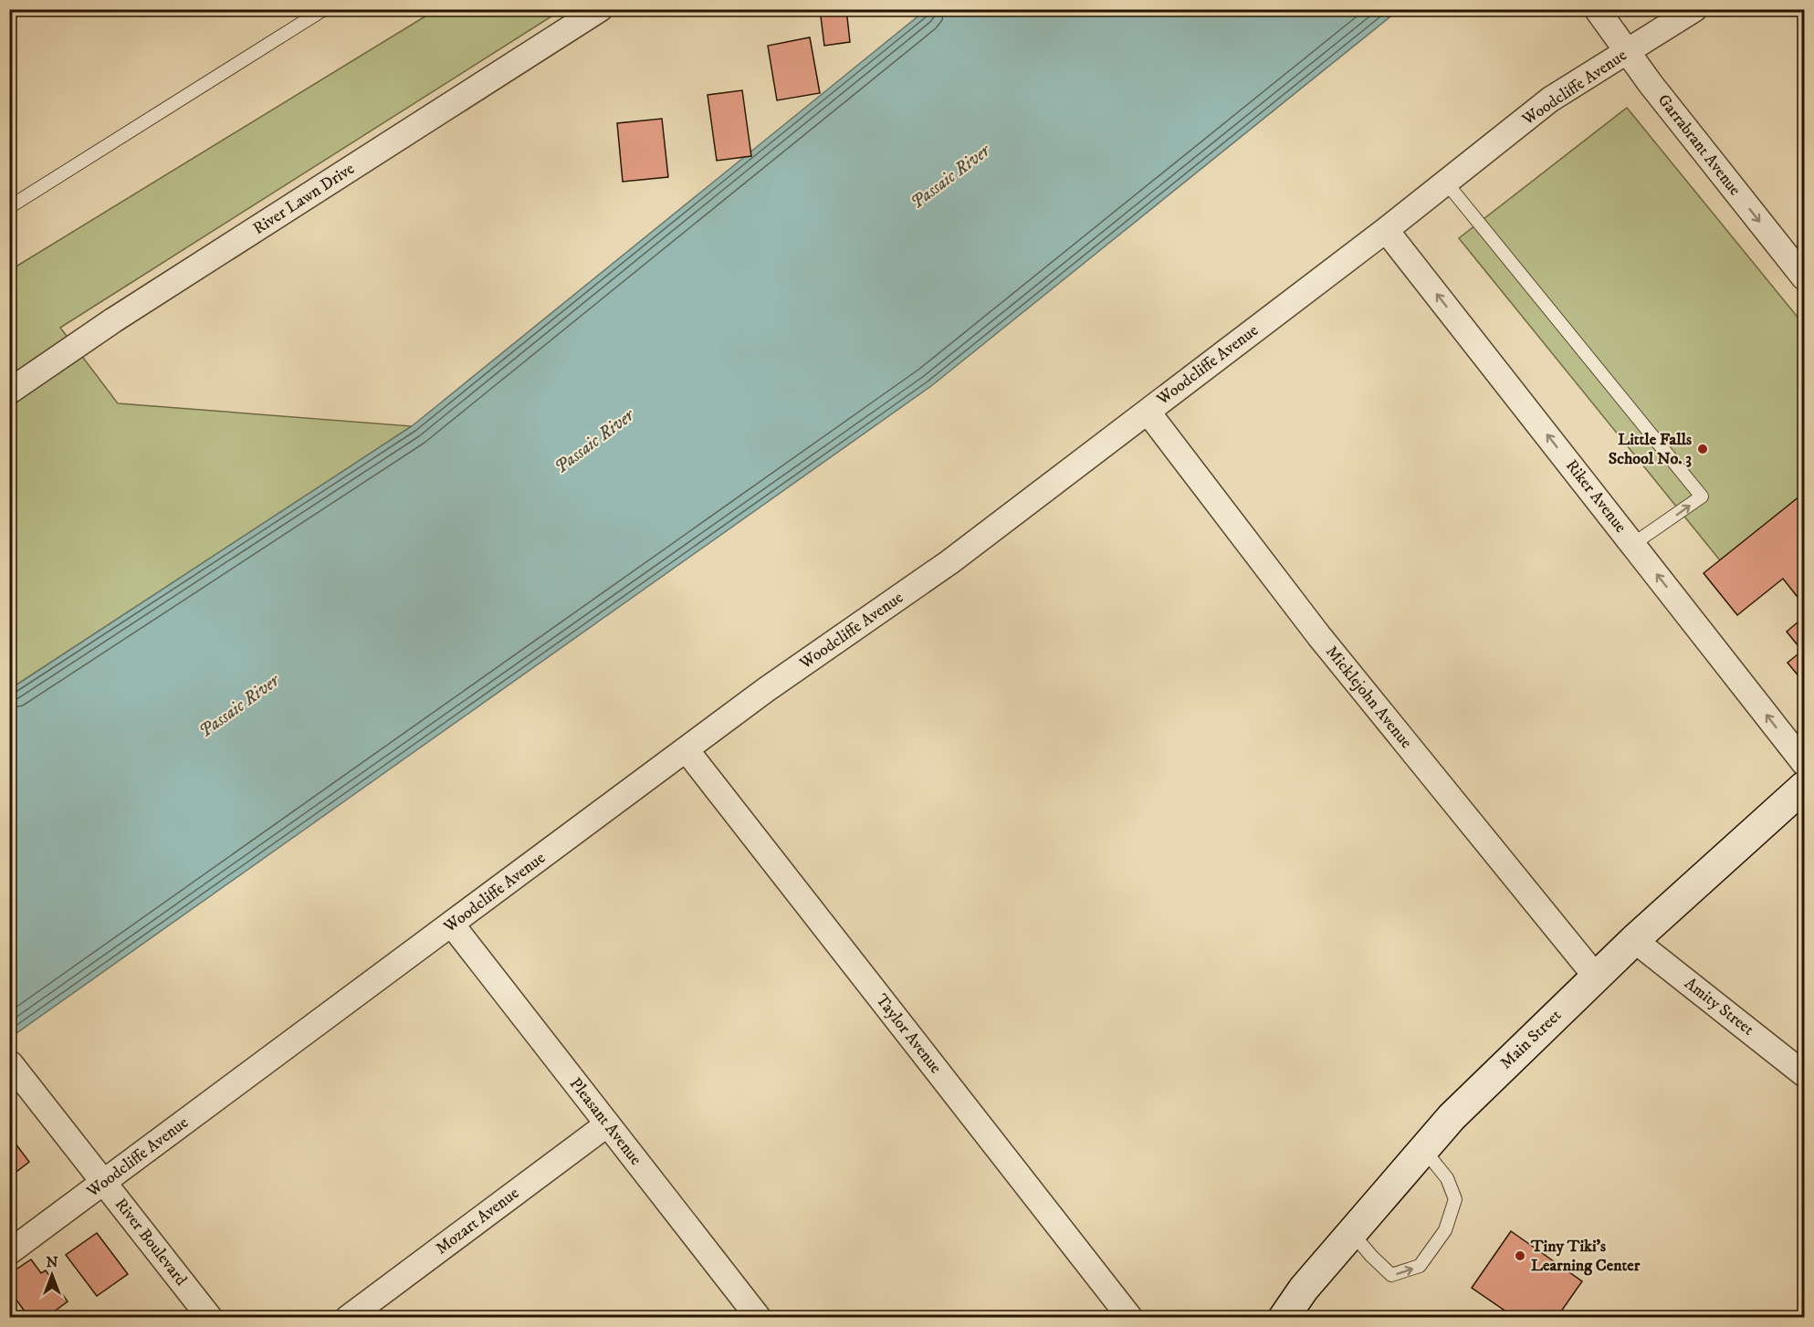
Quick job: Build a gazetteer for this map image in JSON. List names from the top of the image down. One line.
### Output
{"streets":{"main road":["Main Street"],"street":["Woodcliffe Avenue","Garrabrant Avenue","River Lawn Drive","Riker Avenue","Micklejohn Avenue","Amity Street","Taylor Avenue","Pleasant Avenue","Mozart Avenue","River Boulevard"]},"crossings":[["Woodcliffe Avenue","Garrabrant Avenue"],["Woodcliffe Avenue","Riker Avenue"],["Woodcliffe Avenue","Micklejohn Avenue"],["Woodcliffe Avenue","Taylor Avenue"],["Woodcliffe Avenue","Pleasant Avenue"],["Woodcliffe Avenue","River Boulevard"],["Micklejohn Avenue","Main Street"],["Amity Street","Main Street"],["Pleasant Avenue","Mozart Avenue"]],"one_way":["Garrabrant Avenue","Riker Avenue"],"water":["Passaic River"],"places":["Little Falls School No. 3","Tiny Tiki's Learning Center"],"north":"top"}
